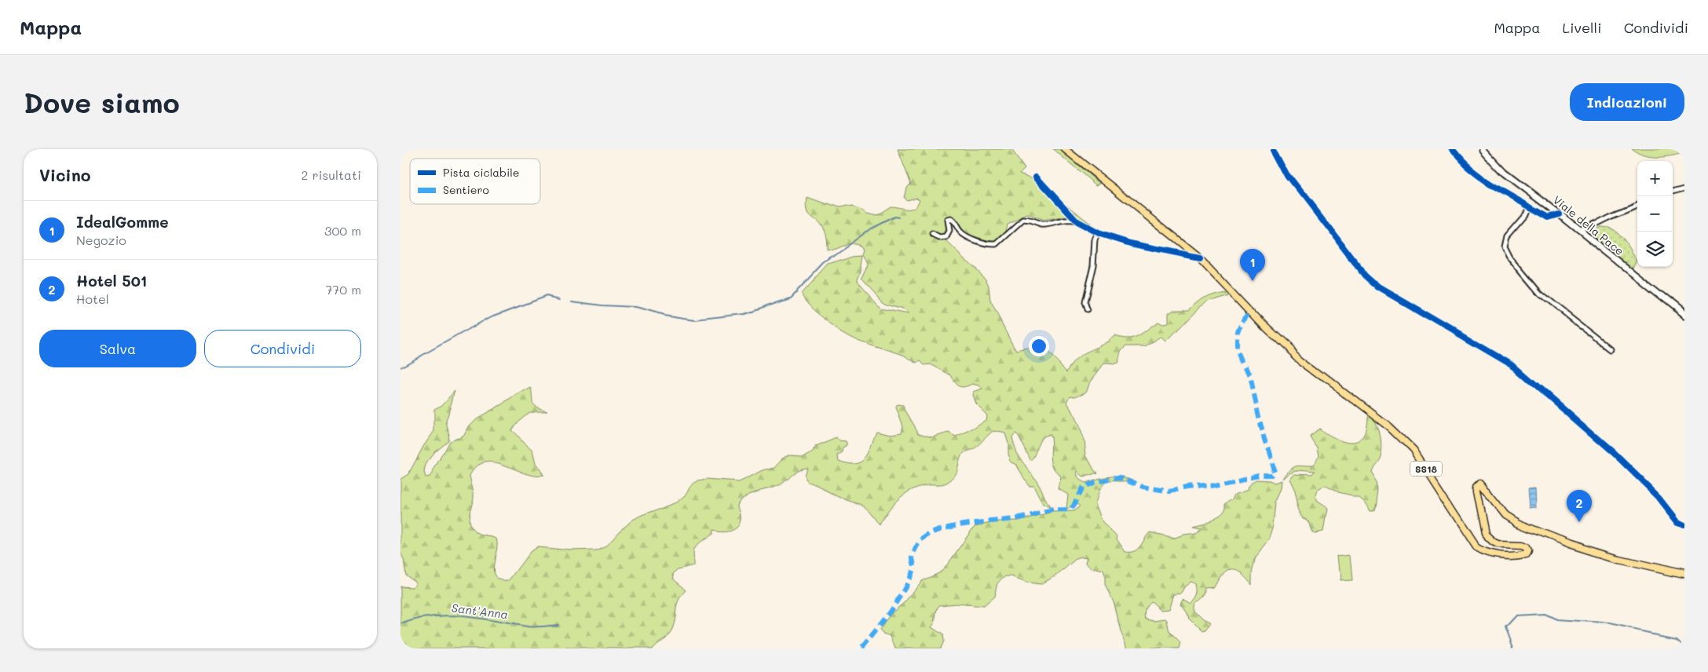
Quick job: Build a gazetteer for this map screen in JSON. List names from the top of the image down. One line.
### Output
{"streets":{"main road":["Viale della Pace","SS18"]},"water":["Sant'Anna"],"legend":["Pista ciclabile","Sentiero"],"page":{"header":"Mappa","nav":["Mappa","Livelli","Condividi"],"buttons":["Indicazioni",["Salva","Condividi"]],"title":"Dove siamo","heading":["Vicino","2 risultati"],"map_buttons":["+","−"],"list":[{"mark":"1","name":"IdealGomme","note":"Negozio","value":"300 m"},{"mark":"2","name":"Hotel 501","note":"Hotel","value":"770 m"}],"pins":["1","2"]}}
